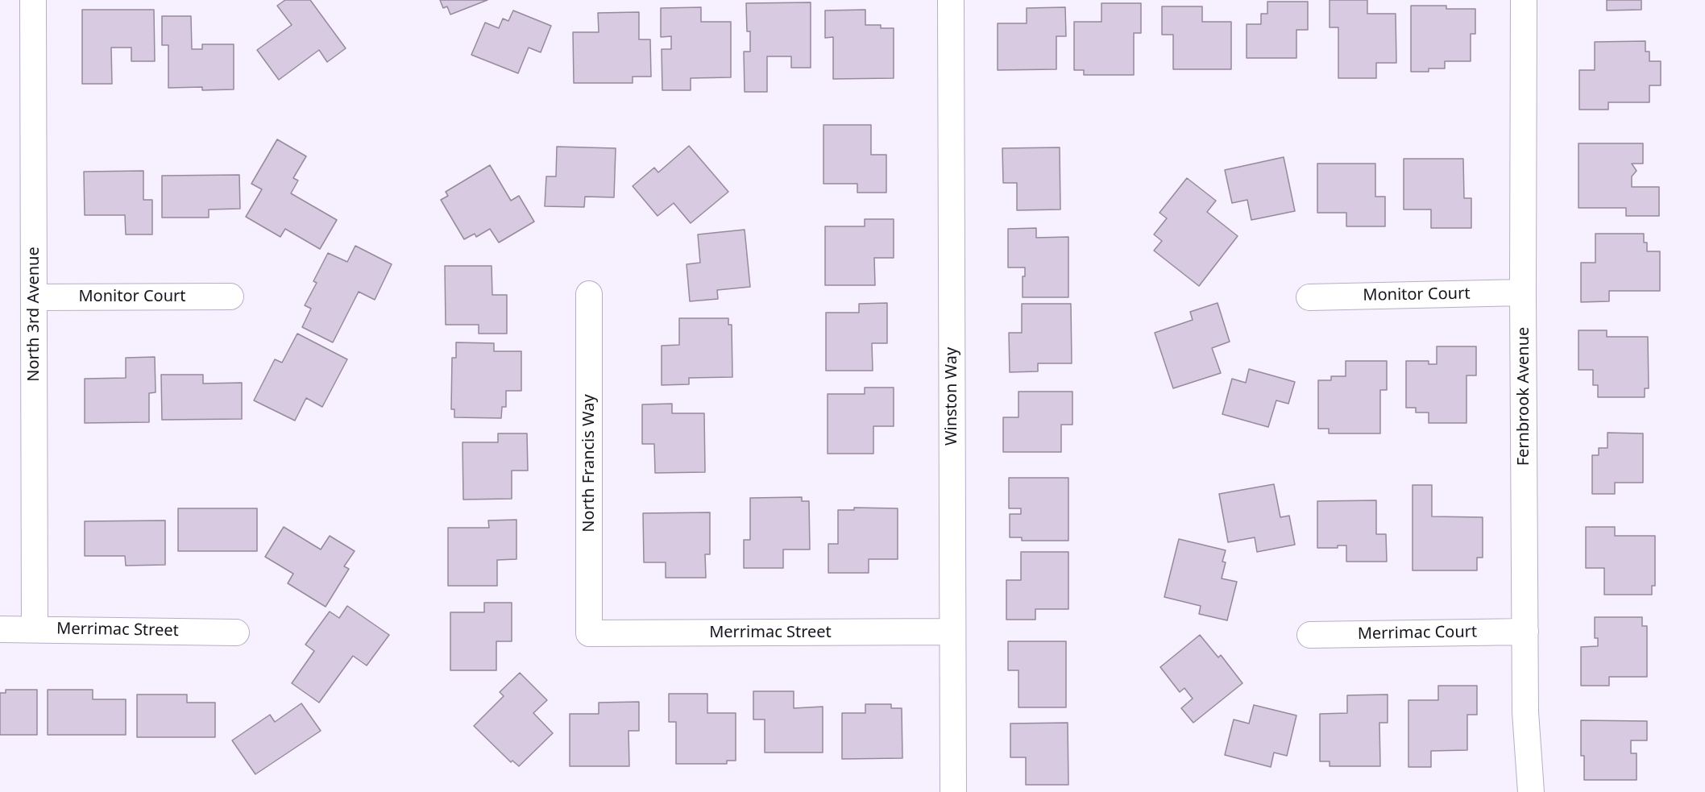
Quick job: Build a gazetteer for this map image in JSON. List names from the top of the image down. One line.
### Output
{"streets":{"street":["Monitor Court","North 3rd Avenue","Winston Way","Fernbrook Avenue","North Francis Way","Merrimac Street","Merrimac Court"]},"crossings":[["Monitor Court","North 3rd Avenue"],["Monitor Court","Fernbrook Avenue"],["North 3rd Avenue","Merrimac Street"],["Winston Way","Merrimac Street"],["Fernbrook Avenue","Merrimac Court"],["North Francis Way","Merrimac Street"]]}
